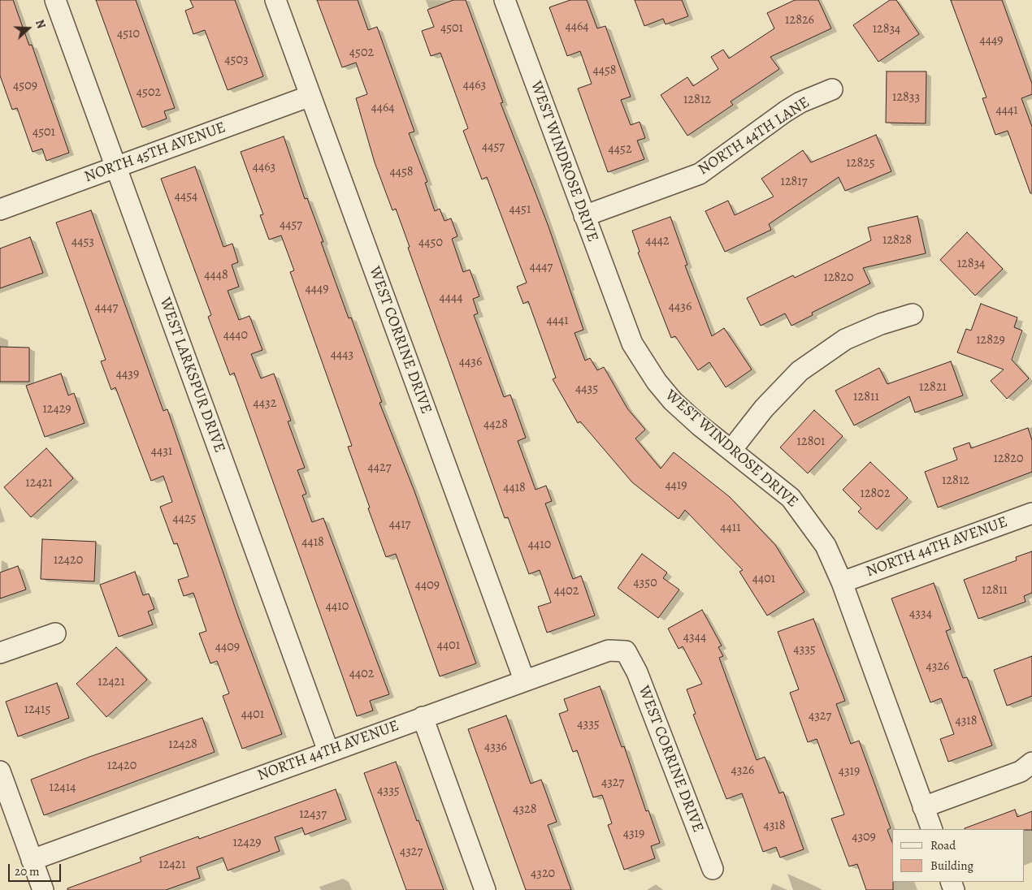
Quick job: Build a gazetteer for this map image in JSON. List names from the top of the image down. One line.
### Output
{"streets":{"street":["NORTH 44TH LANE","NORTH 45TH AVENUE","WEST WINDROSE DRIVE","WEST CORRINE DRIVE","WEST LARKSPUR DRIVE","NORTH 44TH AVENUE"]},"crossings":[["NORTH 44TH LANE","WEST WINDROSE DRIVE"],["NORTH 45TH AVENUE","WEST CORRINE DRIVE"],["NORTH 45TH AVENUE","WEST LARKSPUR DRIVE"],["WEST WINDROSE DRIVE","NORTH 44TH AVENUE"],["WEST CORRINE DRIVE","NORTH 44TH AVENUE"],["WEST LARKSPUR DRIVE","NORTH 44TH AVENUE"]],"house_numbers":["12826","4464","4501","12834","4510","4449","4502","4503","4458","4463","4509","4502","12833","12812","4464","4441","4501","4457","4452","12825","4463","4458","12817","4454","4451","4457","12828","4442","4453","4450","12834","4447","4448","12820","4449","4444","4436","4447","4441","4440","12829","4443","4436","4439","12821","4435","12811","4432","12429","4428","12801","4431","12820","4427","12812","12421","4419","4418","12802","4425","4417","4411","4418","4410","12420","4401","4350","4409","12811","4402","4410","4334","4344","4401","4409","4335","4326","4402","12421","12415","4401","4327","4318","4335","12428","4336","12420","4326","4319","4327","12414","4335","4328","12437","4318","4319","4309","12429","4327","12421","4320"],"legend":["Road","Building"],"scale_bar":"20 m","north":"right"}
